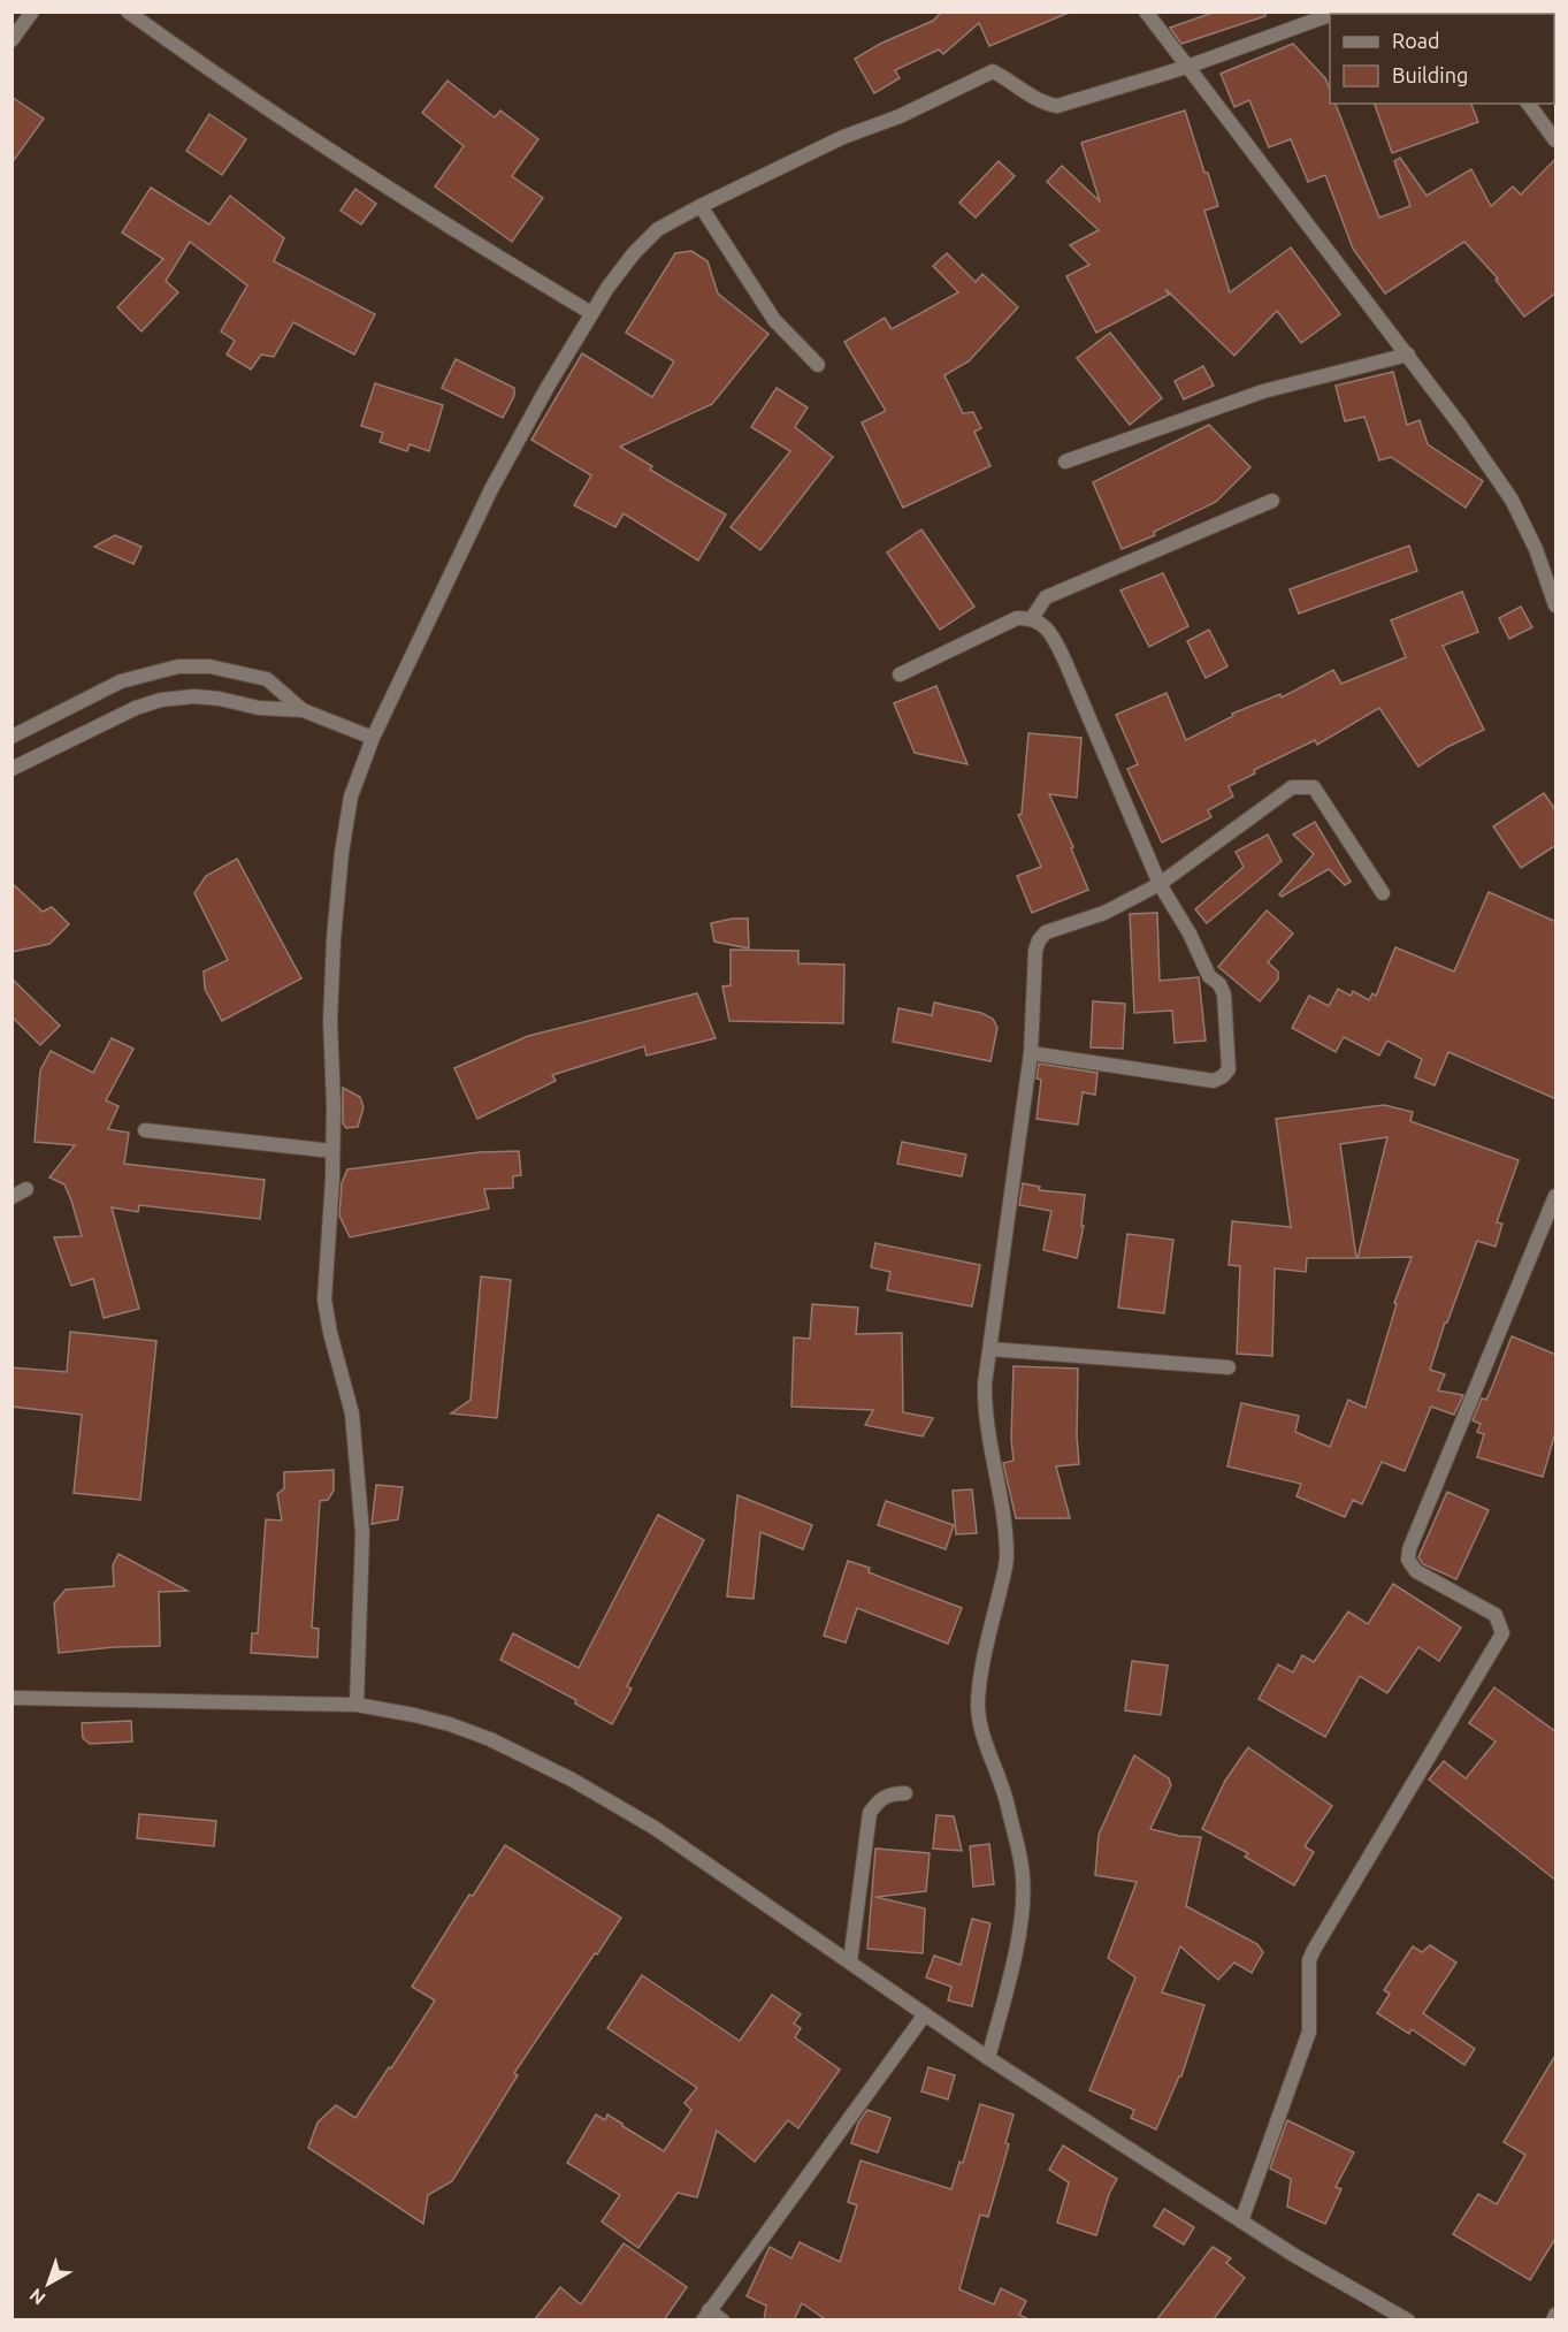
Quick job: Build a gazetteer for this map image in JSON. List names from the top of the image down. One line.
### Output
{"legend":["Road","Building"],"north":"bottom left"}
